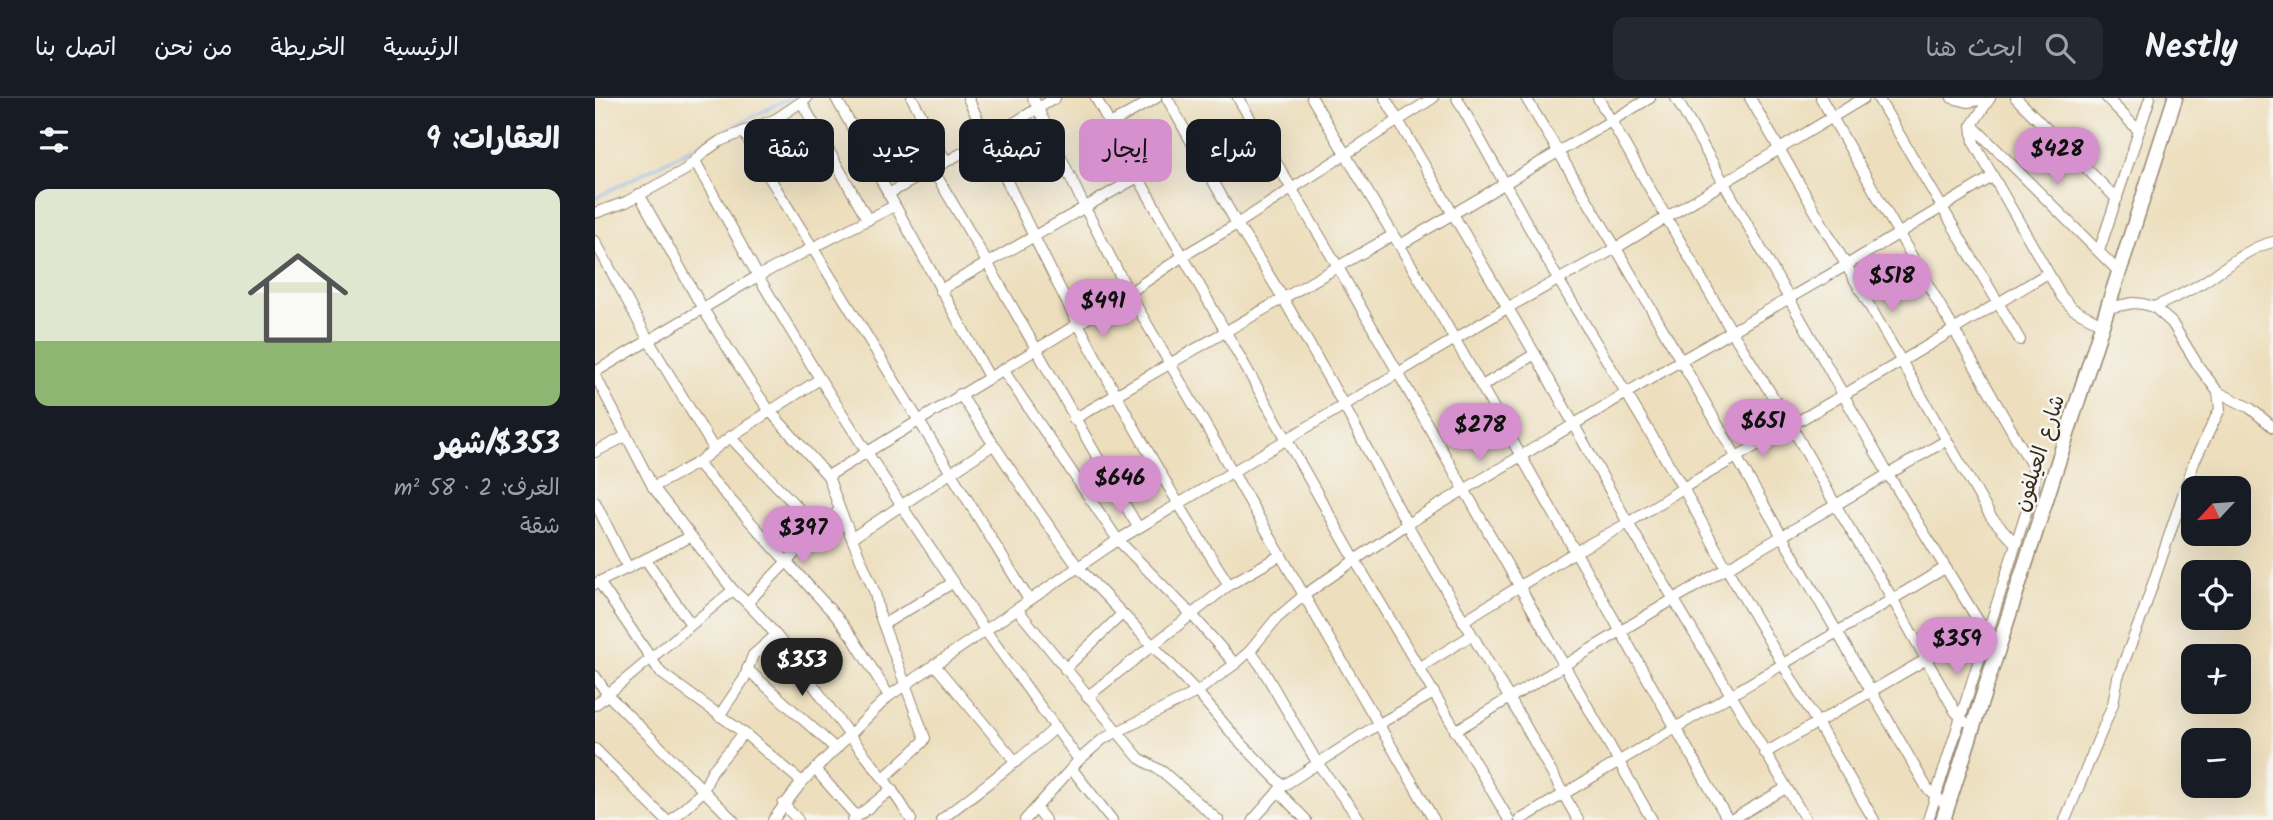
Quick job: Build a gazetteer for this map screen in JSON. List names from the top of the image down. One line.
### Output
{"streets":{"highway":["شارع العيلفون"]},"north":"bottom left","page":{"header":"Nestly","search":"ابحث هنا","nav":["الرئيسية","الخريطة","من نحن","اتصل بنا"],"heading":"العقارات: 9","chip":["شراء","إيجار","تصفية","جديد","شقة"],"price":["$428","$518","$491","$651","$278","$646","$397","$359","$353"],"list":[{"name":"$353/شهر","note":"الغرف: 2 · 58 m² · شقة"}],"map_buttons":["+","−"]}}
